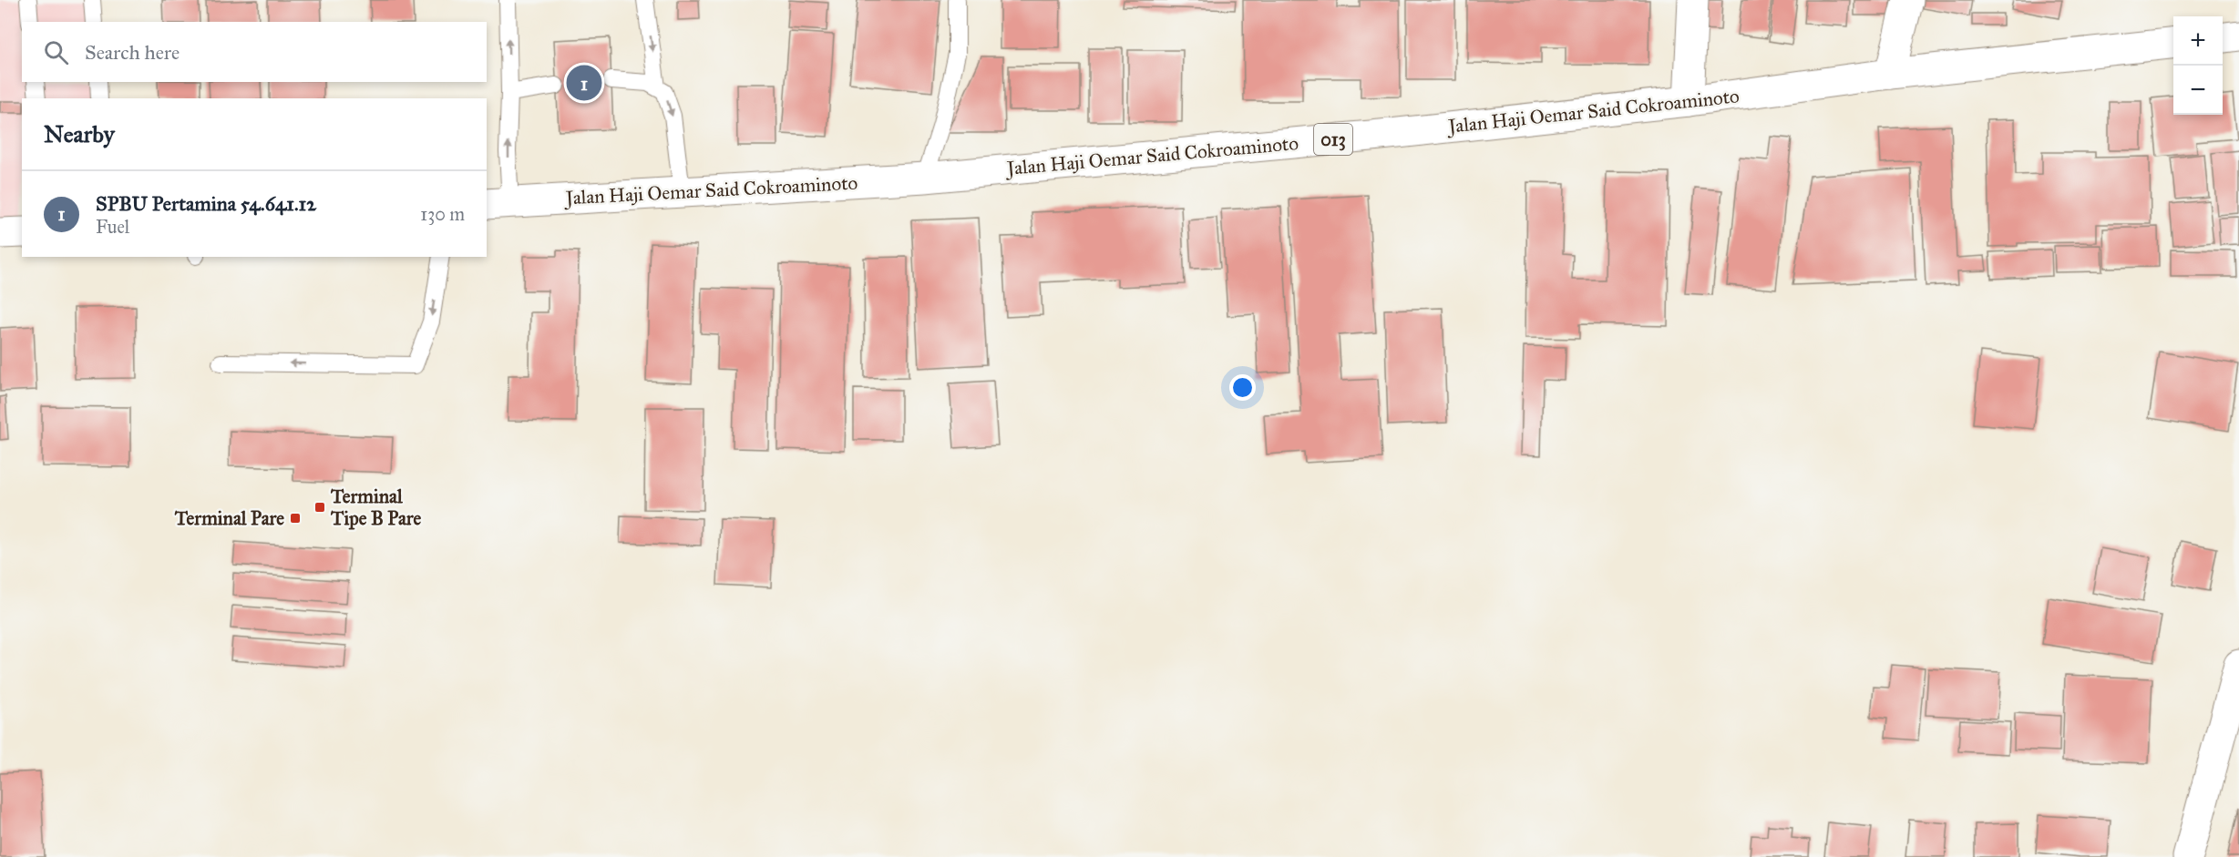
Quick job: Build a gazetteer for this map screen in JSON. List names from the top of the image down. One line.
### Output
{"streets":{"main road":["Jalan Haji Oemar Said Cokroaminoto","013"]},"places":{"transit":["Terminal Tipe B Pare","Terminal Pare"]},"page":{"map_buttons":["+","−"],"search":"Search here","pins":"1","heading":"Nearby","list":[{"mark":"1","name":"SPBU Pertamina 54.641.12","note":"Fuel","value":"130 m"}]}}
